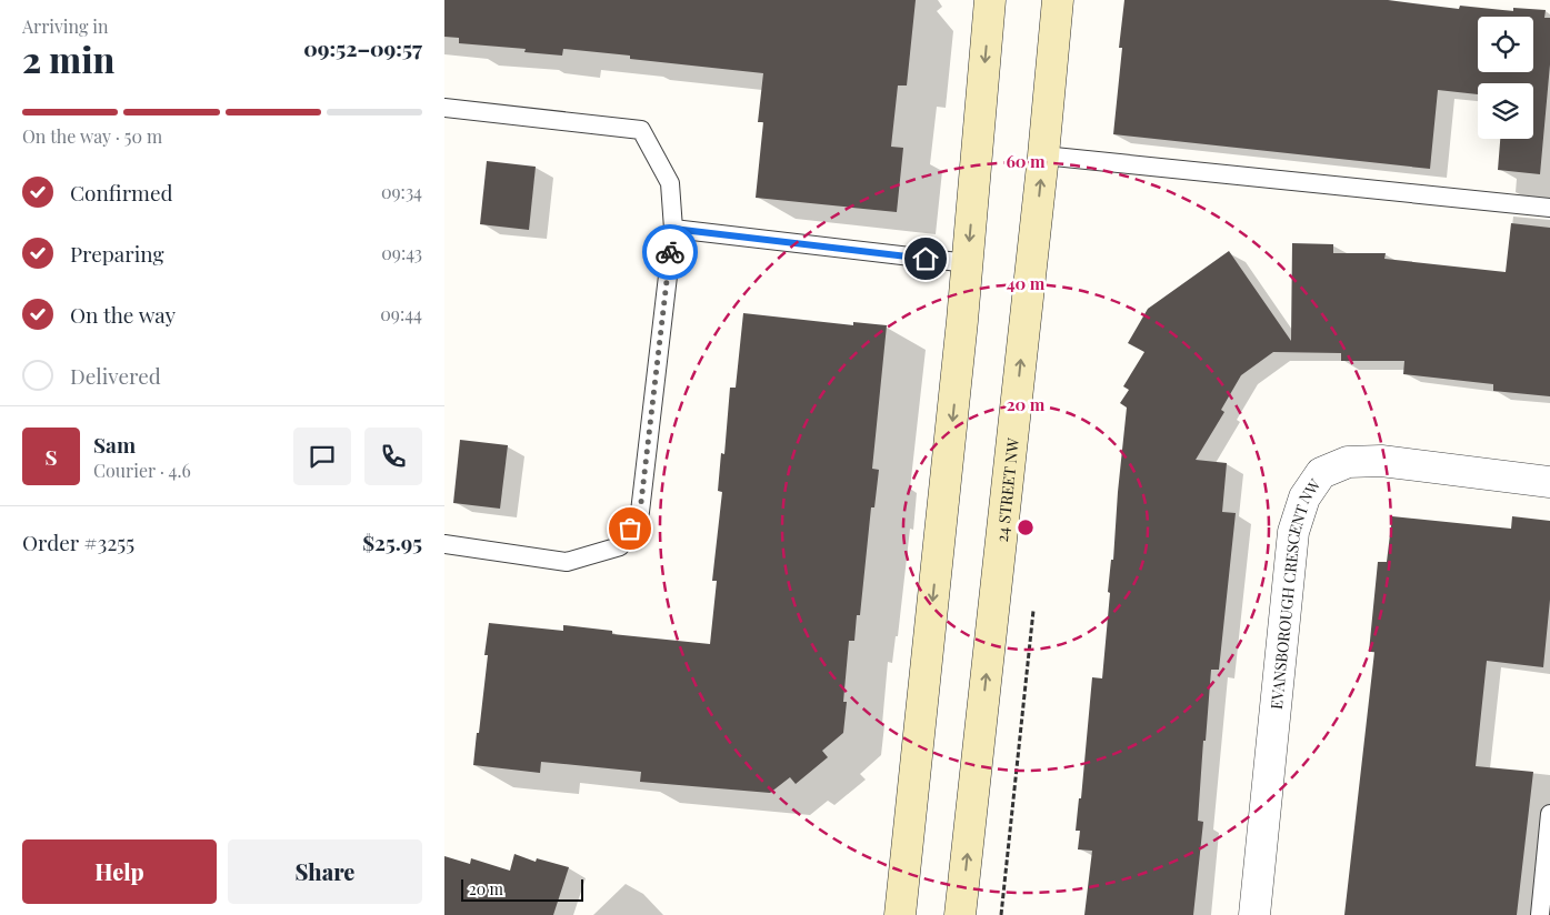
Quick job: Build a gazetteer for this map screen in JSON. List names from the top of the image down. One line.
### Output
{"streets":{"street":["24 STREET NW","EVANSBOROUGH CRESCENT NW"]},"scale_bar":"20 m","page":{"heading":["2 min","Arriving in","09:52–09:57"],"panel":["Sam","Courier · 4.6","Order #3255","$25.95"],"bar":"On the way · 50 m","list":[["Confirmed","09:34"],["Preparing","09:43"],["On the way","09:44"],"Delivered"],"round":"S","buttons":["Help","Share"],"scale":"20 m"},"rings":["60 m","40 m","20 m"]}
